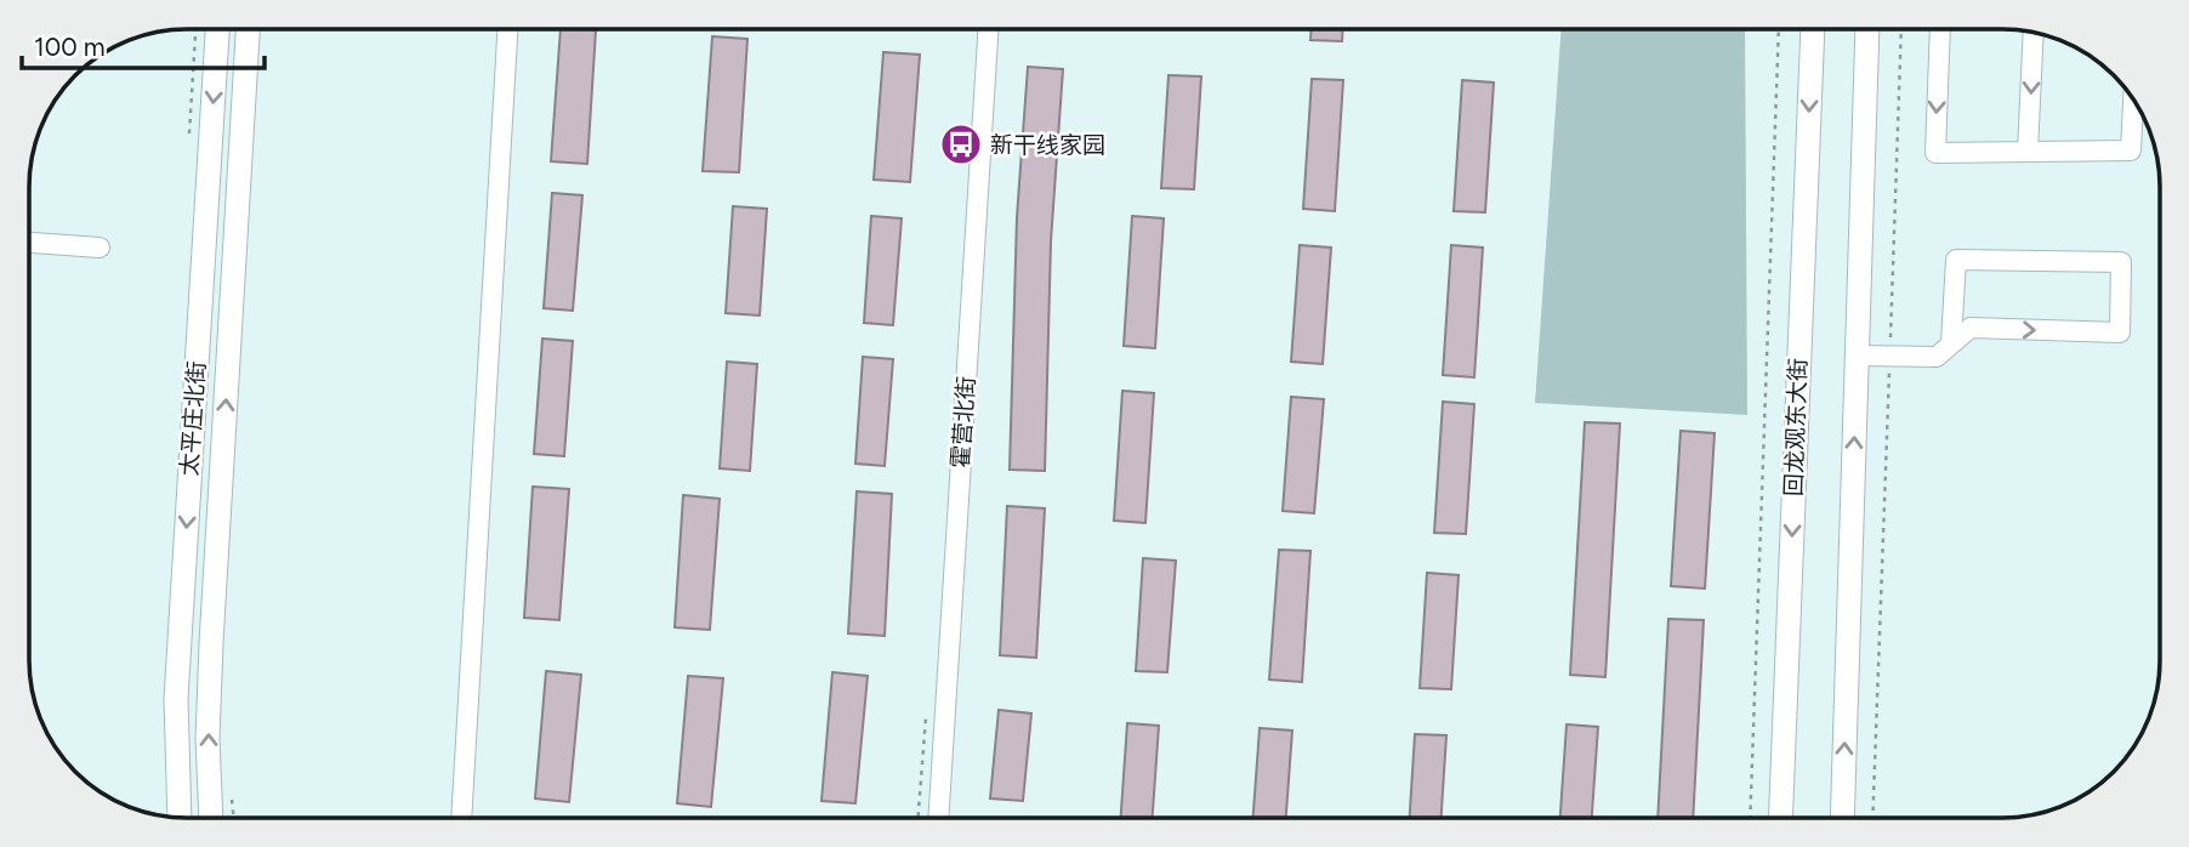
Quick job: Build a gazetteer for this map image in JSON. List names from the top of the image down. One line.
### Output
{"streets":{"main road":["太平庄北街","回龙观东大街"],"street":["霍营北街"]},"places":{"bus stop":["新干线家园"]},"scale_bar":"100 m"}
